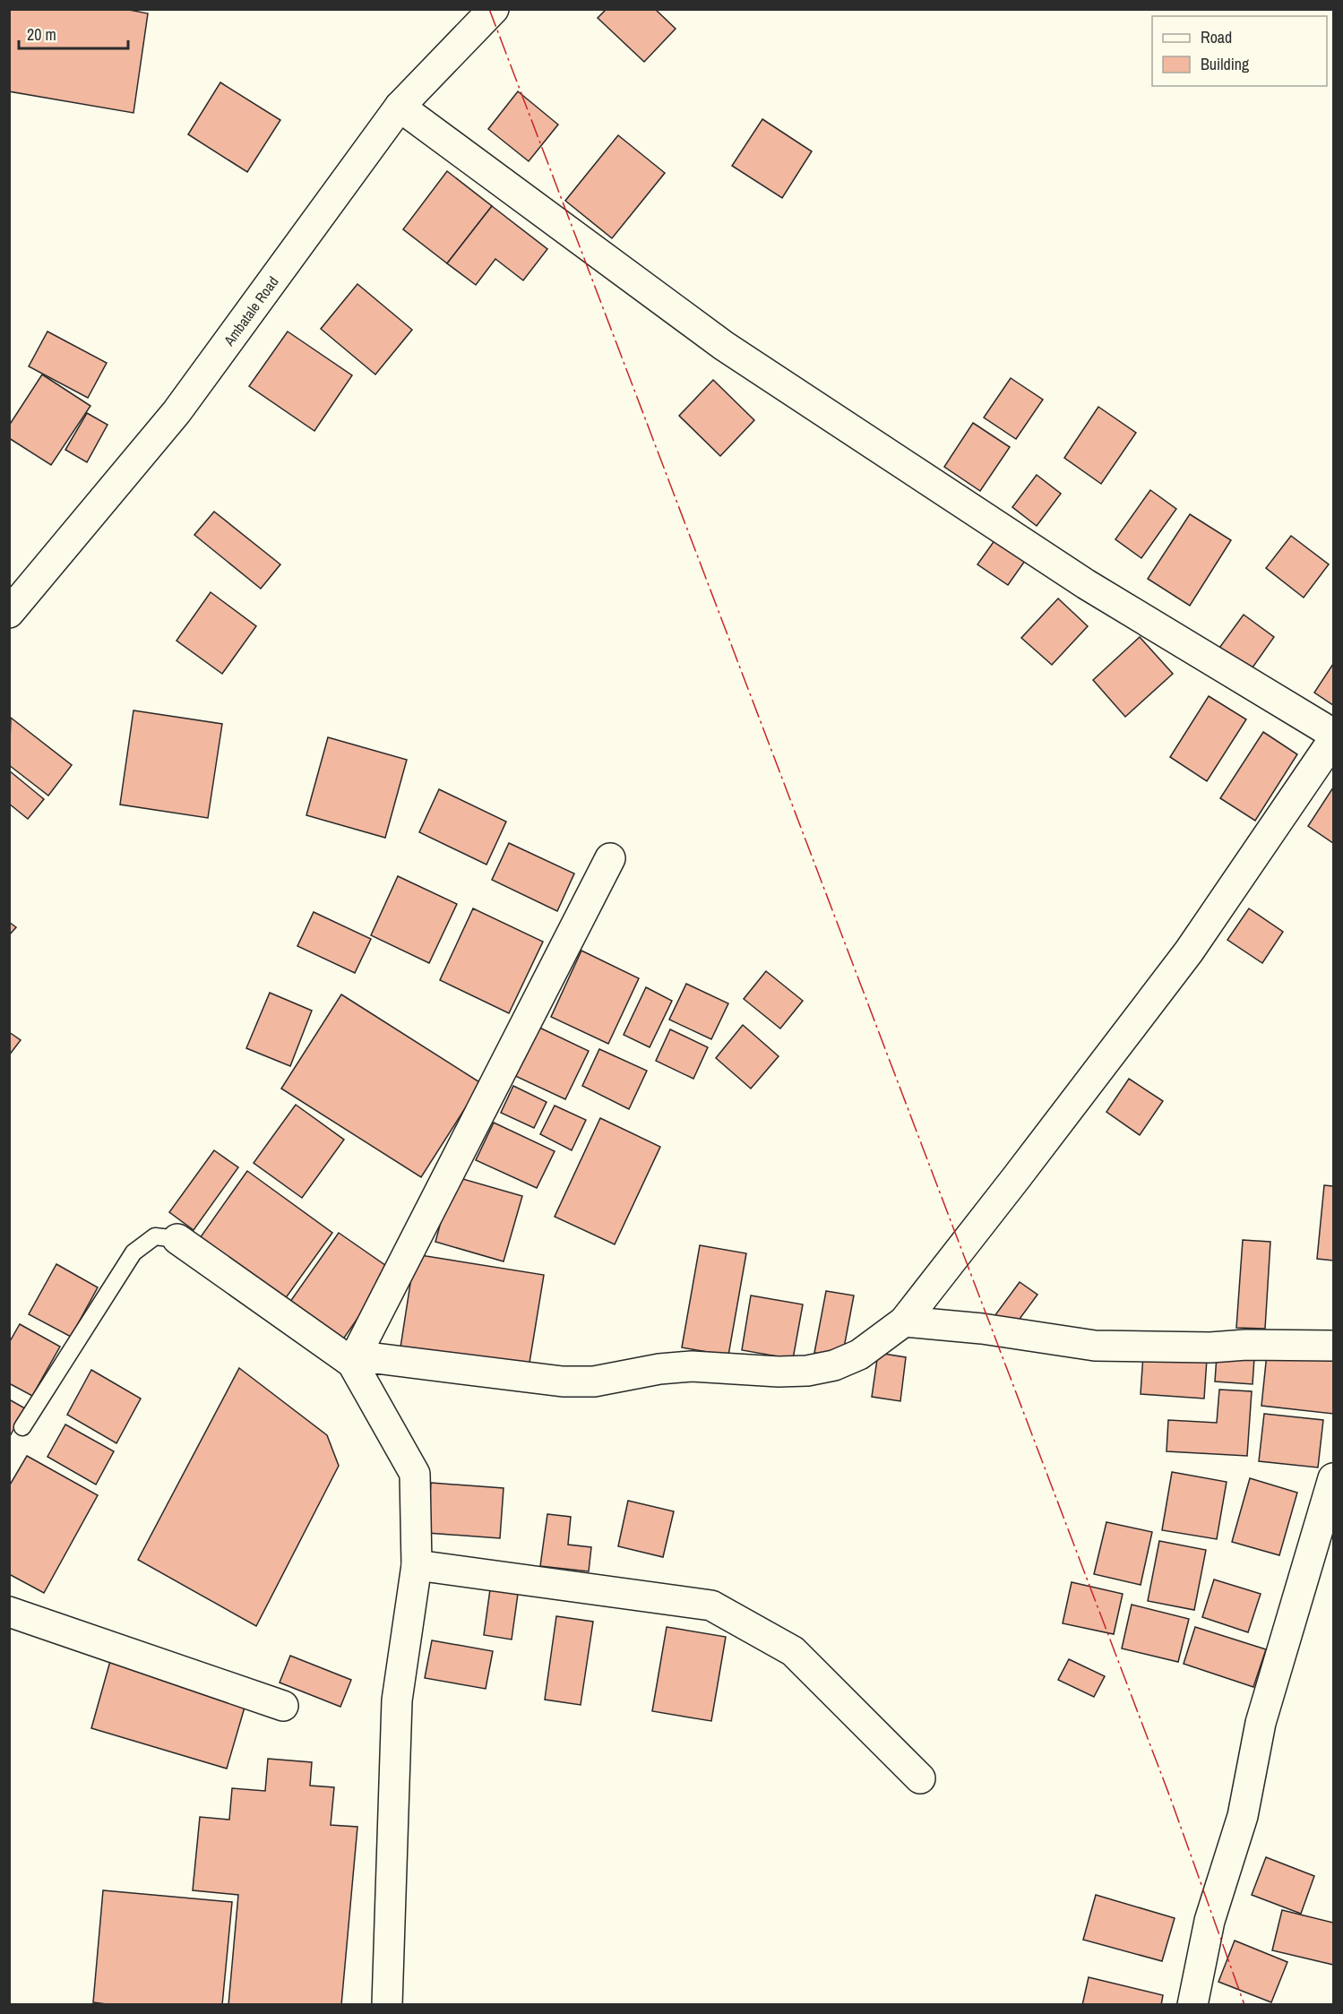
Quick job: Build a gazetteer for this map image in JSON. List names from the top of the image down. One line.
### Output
{"streets":{"street":["Ambatale Road"]},"legend":["Road","Building"],"scale_bar":"20 m"}
